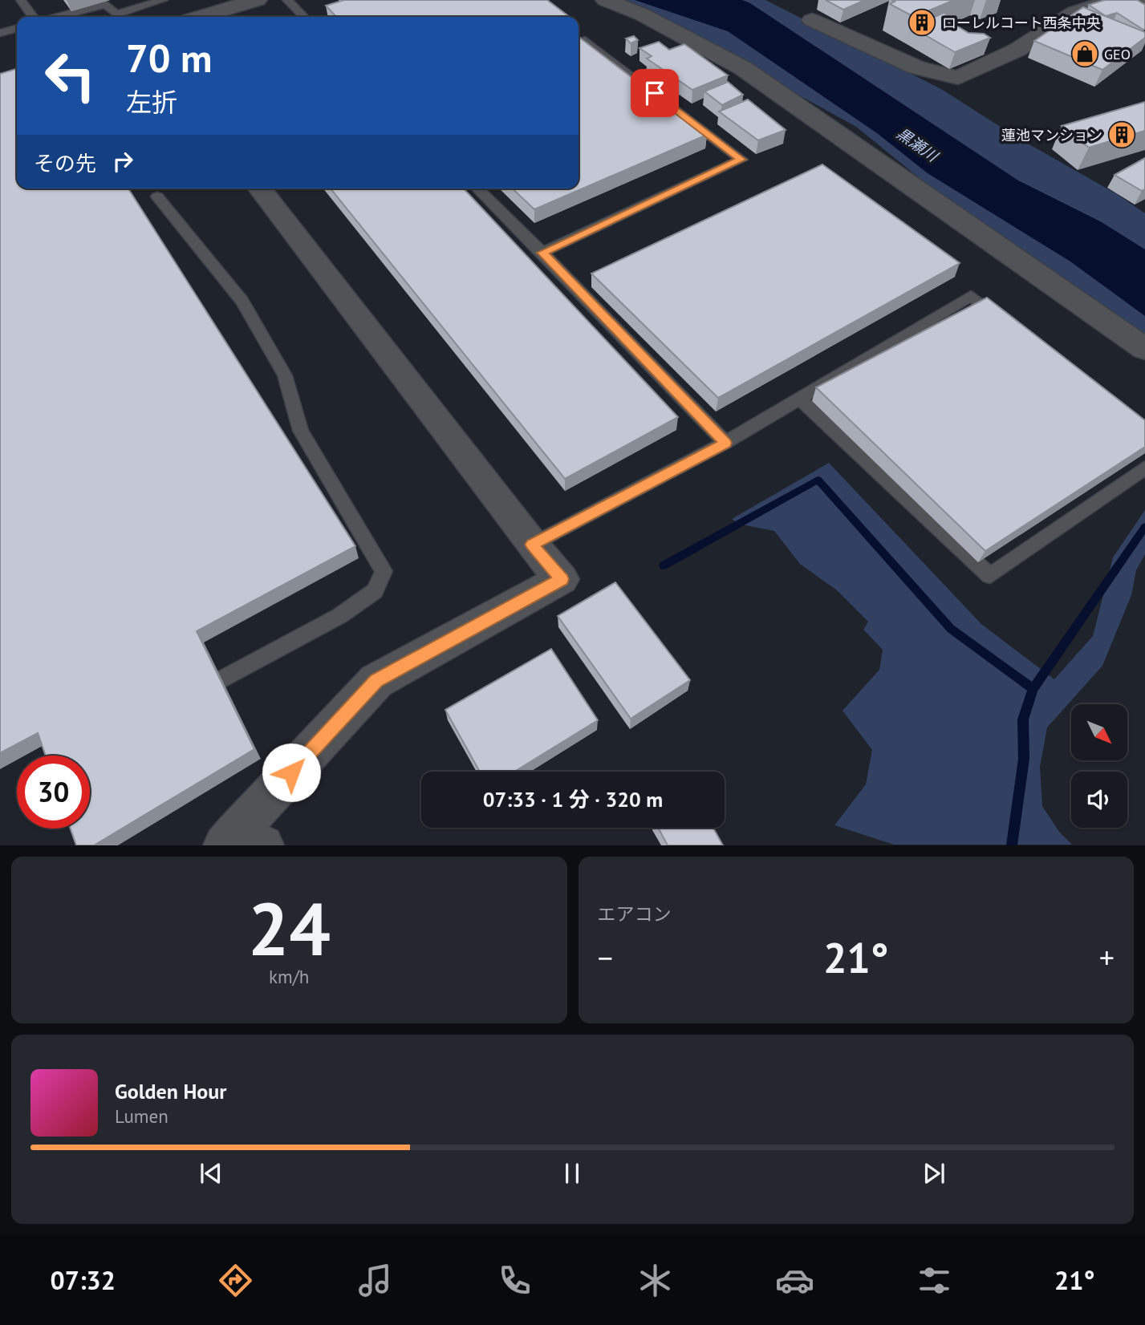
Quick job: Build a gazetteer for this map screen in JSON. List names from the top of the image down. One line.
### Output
{"water":["黒瀬川"],"places":{"building":["ローレルコート西条中央","蓮池マンション"],"shop":["GEO"]},"north":"bottom right","page":{"turn":["70 m","左折"],"then":"その先","limit":"30","trip":"07:33 · 1 分 · 320 m","tile":[["24","km/h"],"エアコン"],"heat":["−","21°","+"],"song":["Golden Hour","Lumen"],"tabs":["07:32","21°"]}}
